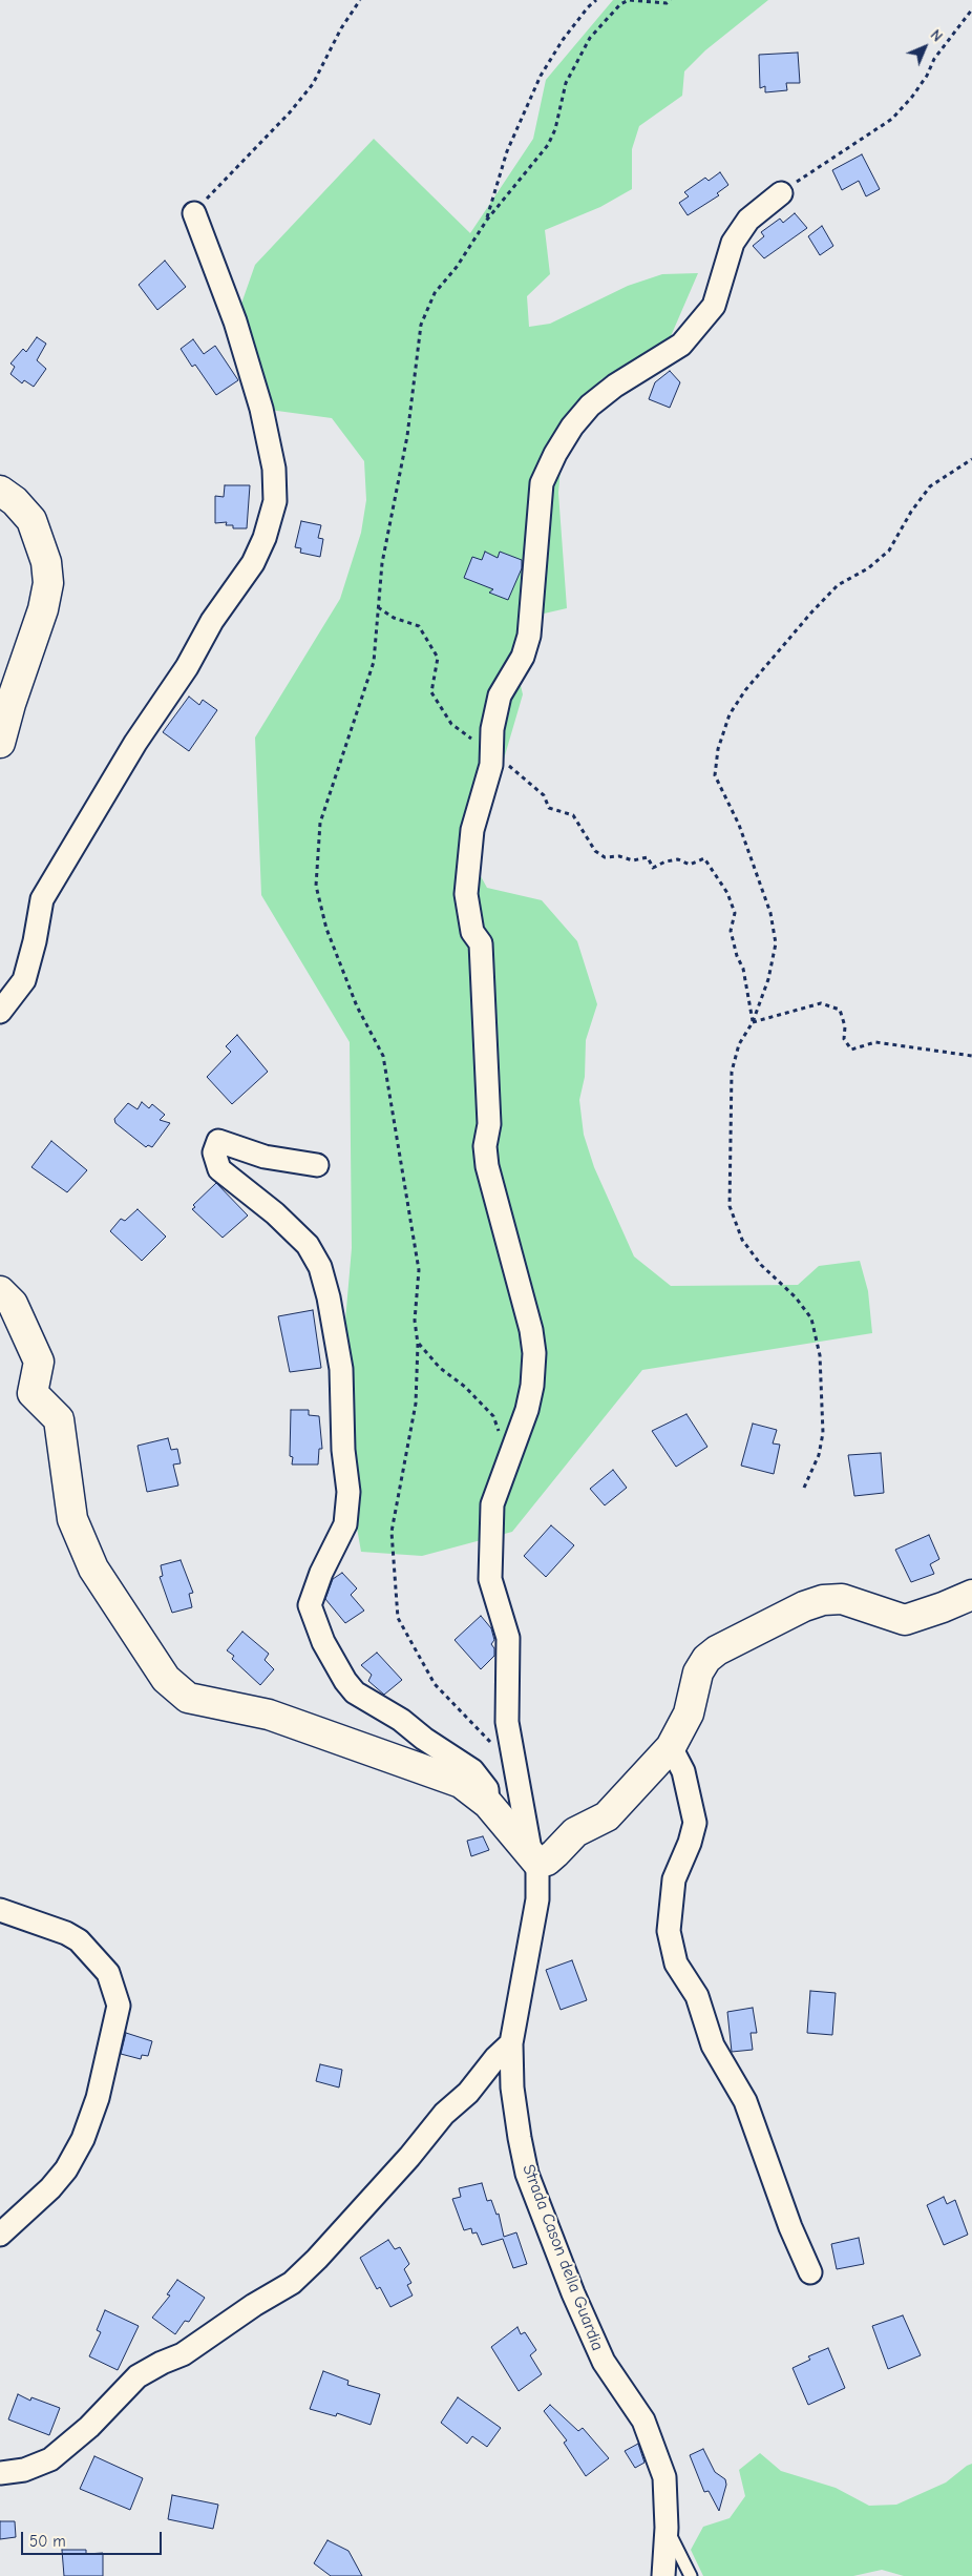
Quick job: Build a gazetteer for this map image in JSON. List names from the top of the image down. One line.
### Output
{"streets":{"street":["Strada Cason della Guardia"]},"scale_bar":"50 m","north":"top right"}
